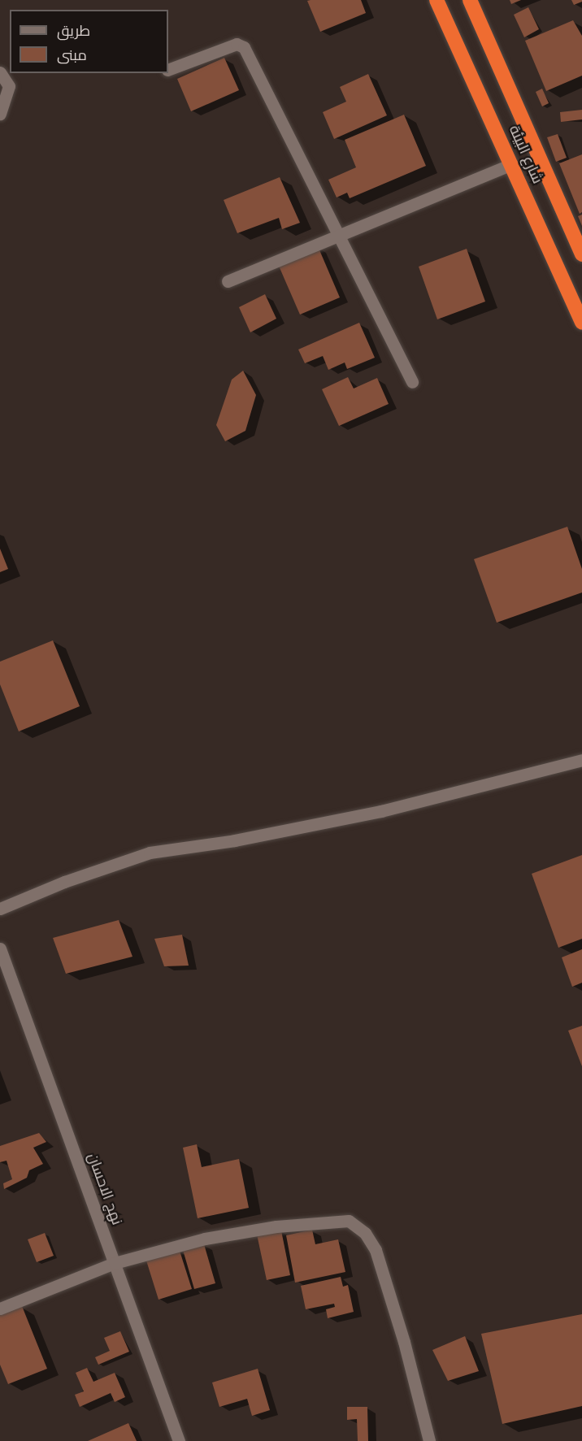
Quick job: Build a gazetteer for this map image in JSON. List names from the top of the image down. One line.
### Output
{"streets":{"highway":["شارع البيئة"],"street":["نهج الاحسان"]},"legend":["طريق","مبنى"]}
